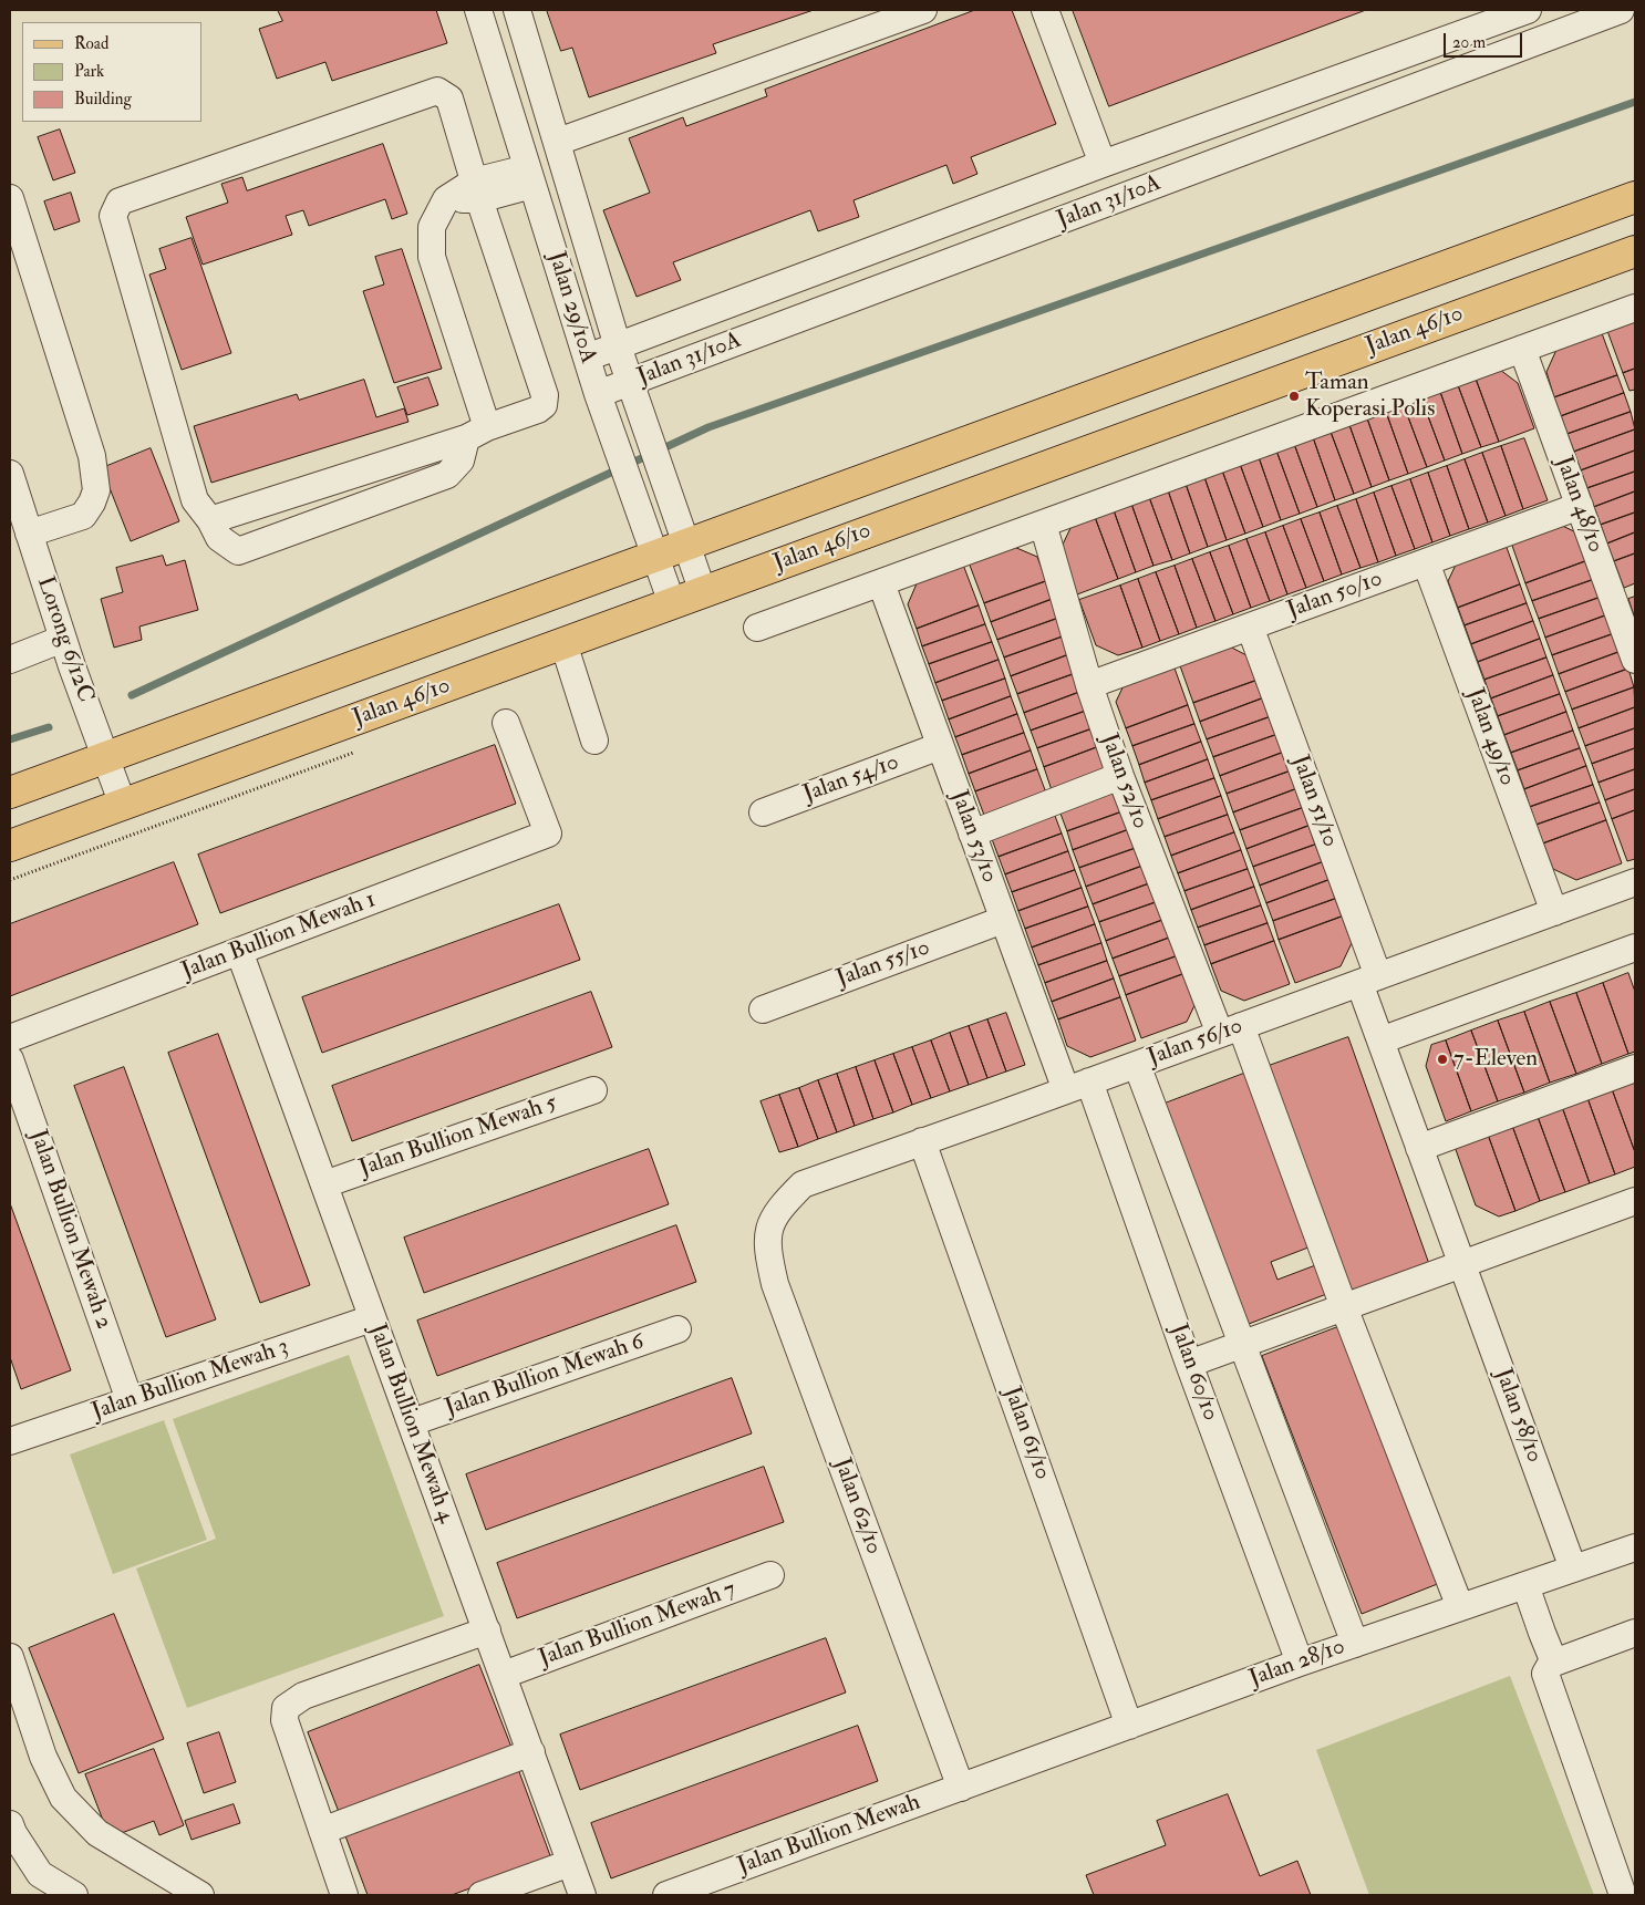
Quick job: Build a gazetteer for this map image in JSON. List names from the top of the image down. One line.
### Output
{"streets":{"main road":["Jalan 46/10"],"street":["Jalan 31/10A","Jalan 29/10A","Jalan 48/10","Jalan 50/10","Lorong 6/12C","Jalan 49/10","Jalan 54/10","Jalan 52/10","Jalan 51/10","Jalan 53/10","Jalan Bullion Mewah 1","Jalan 55/10","Jalan 56/10","Jalan Bullion Mewah 5","Jalan Bullion Mewah 2","Jalan 60/10","Jalan Bullion Mewah 6","Jalan Bullion Mewah 3","Jalan 58/10","Jalan Bullion Mewah 4","Jalan 61/10","Jalan 62/10","Jalan Bullion Mewah 7","Jalan 28/10","Jalan Bullion Mewah"]},"crossings":[["Jalan 31/10A","Jalan 29/10A"],["Jalan 29/10A","Jalan 46/10"],["Jalan 46/10","Lorong 6/12C"],["Jalan 48/10","Jalan 50/10"],["Jalan 50/10","Jalan 49/10"],["Jalan 50/10","Jalan 52/10"],["Jalan 50/10","Jalan 51/10"],["Jalan 49/10","Jalan 56/10"],["Jalan 54/10","Jalan 53/10"],["Jalan 52/10","Jalan 56/10"],["Jalan 52/10","Jalan 28/10"],["Jalan 51/10","Jalan 56/10"],["Jalan 51/10","Jalan 58/10"],["Jalan 53/10","Jalan 55/10"],["Jalan 53/10","Jalan 56/10"],["Jalan 53/10","Jalan 60/10"],["Jalan Bullion Mewah 1","Jalan Bullion Mewah 4"],["Jalan 56/10","Jalan 60/10"],["Jalan 56/10","Jalan 58/10"],["Jalan 56/10","Jalan 61/10"],["Jalan 56/10","Jalan 62/10"],["Jalan Bullion Mewah 5","Jalan Bullion Mewah 4"],["Jalan Bullion Mewah 2","Jalan Bullion Mewah 3"],["Jalan 60/10","Jalan 28/10"],["Jalan Bullion Mewah 6","Jalan Bullion Mewah 4"],["Jalan Bullion Mewah 3","Jalan Bullion Mewah 4"],["Jalan 58/10","Jalan 28/10"],["Jalan Bullion Mewah 4","Jalan Bullion Mewah 7"],["Jalan 61/10","Jalan 28/10"],["Jalan 62/10","Jalan 28/10"],["Jalan 62/10","Jalan Bullion Mewah"],["Jalan 28/10","Jalan Bullion Mewah"]],"places":["Taman Koperasi Polis","7-Eleven"],"legend":["Road","Park","Building"],"scale_bar":"20 m"}
